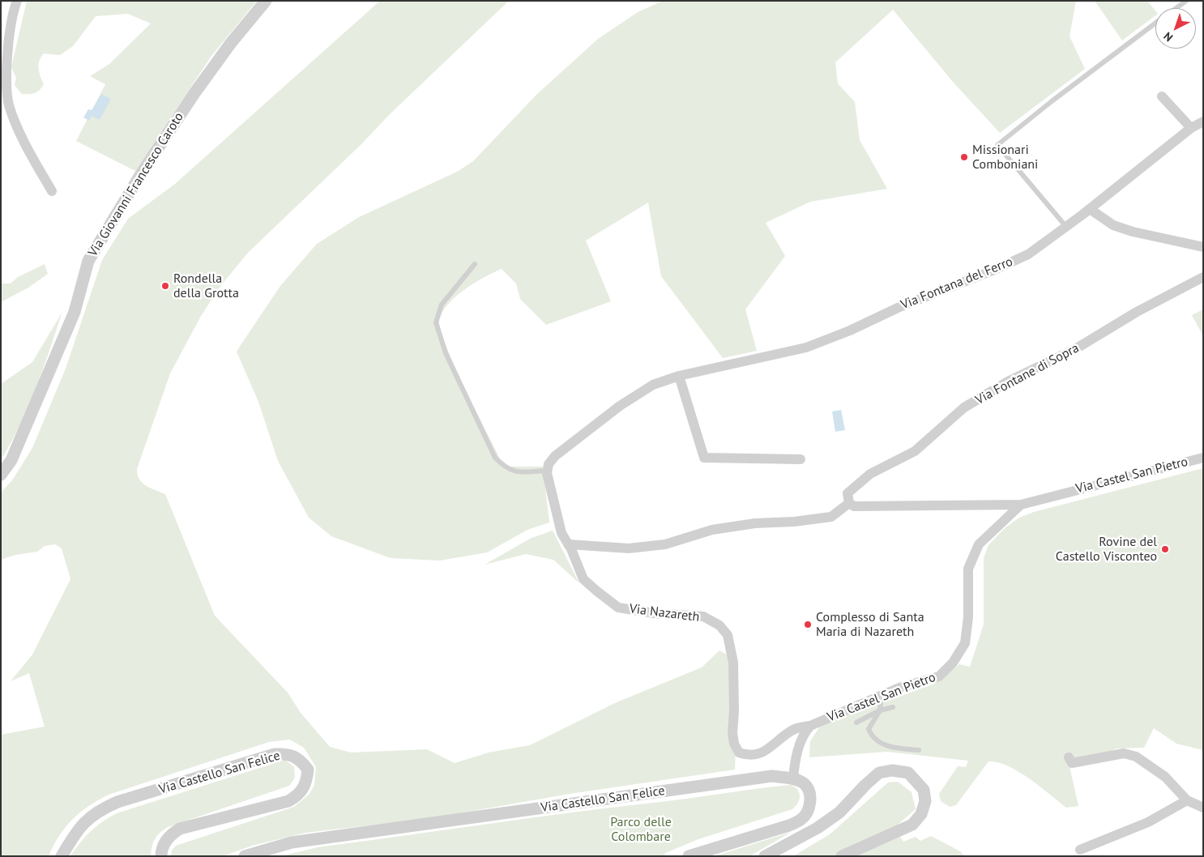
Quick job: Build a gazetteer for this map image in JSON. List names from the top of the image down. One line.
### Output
{"streets":{"street":["Via Giovanni Francesco Caroto","Via Fontana del Ferro","Via Fontane di Sopra","Via Castel San Pietro","Via Nazareth","Via Castello San Felice"]},"crossings":[["Via Castel San Pietro","Via Nazareth"],["Via Castel San Pietro","Via Castello San Felice"]],"parks":["Parco delle Colombare"],"places":["Missionari Comboniani","Rondella della Grotta","Rovine del Castello Visconteo","Complesso di Santa Maria di Nazareth"],"north":"bottom left"}
